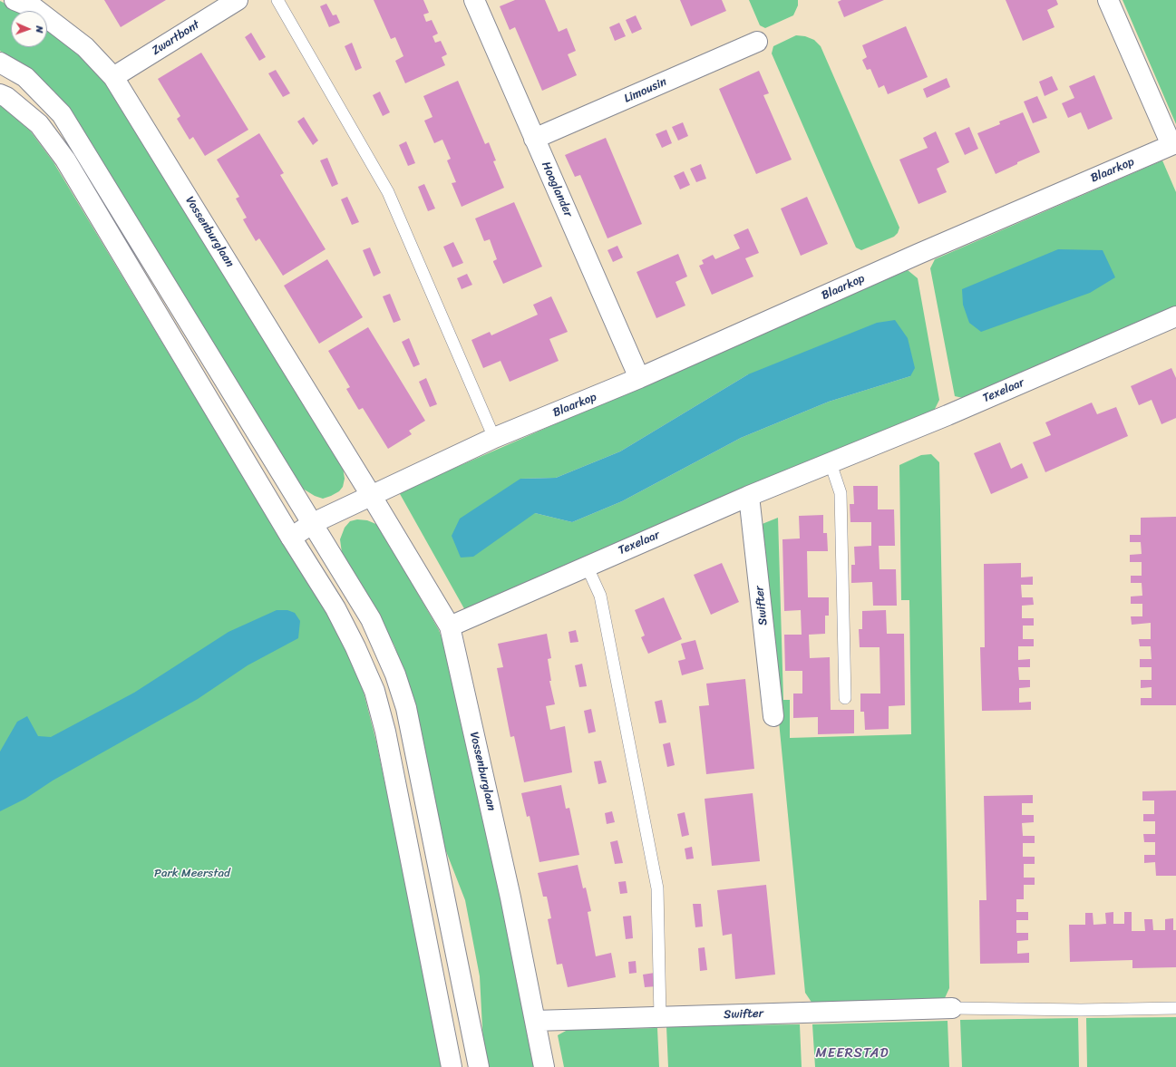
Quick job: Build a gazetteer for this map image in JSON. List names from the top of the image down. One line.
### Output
{"streets":{"street":["Zwartbont","Limousin","Blaarkop","Hooglander","Vossenburglaan","Texelaar","Swifter"]},"crossings":[["Zwartbont","Vossenburglaan"],["Limousin","Hooglander"],["Blaarkop","Hooglander"],["Blaarkop","Vossenburglaan"],["Vossenburglaan","Texelaar"],["Vossenburglaan","Swifter"],["Texelaar","Swifter"]],"districts":["MEERSTAD"],"parks":["Park Meerstad"],"north":"right"}
